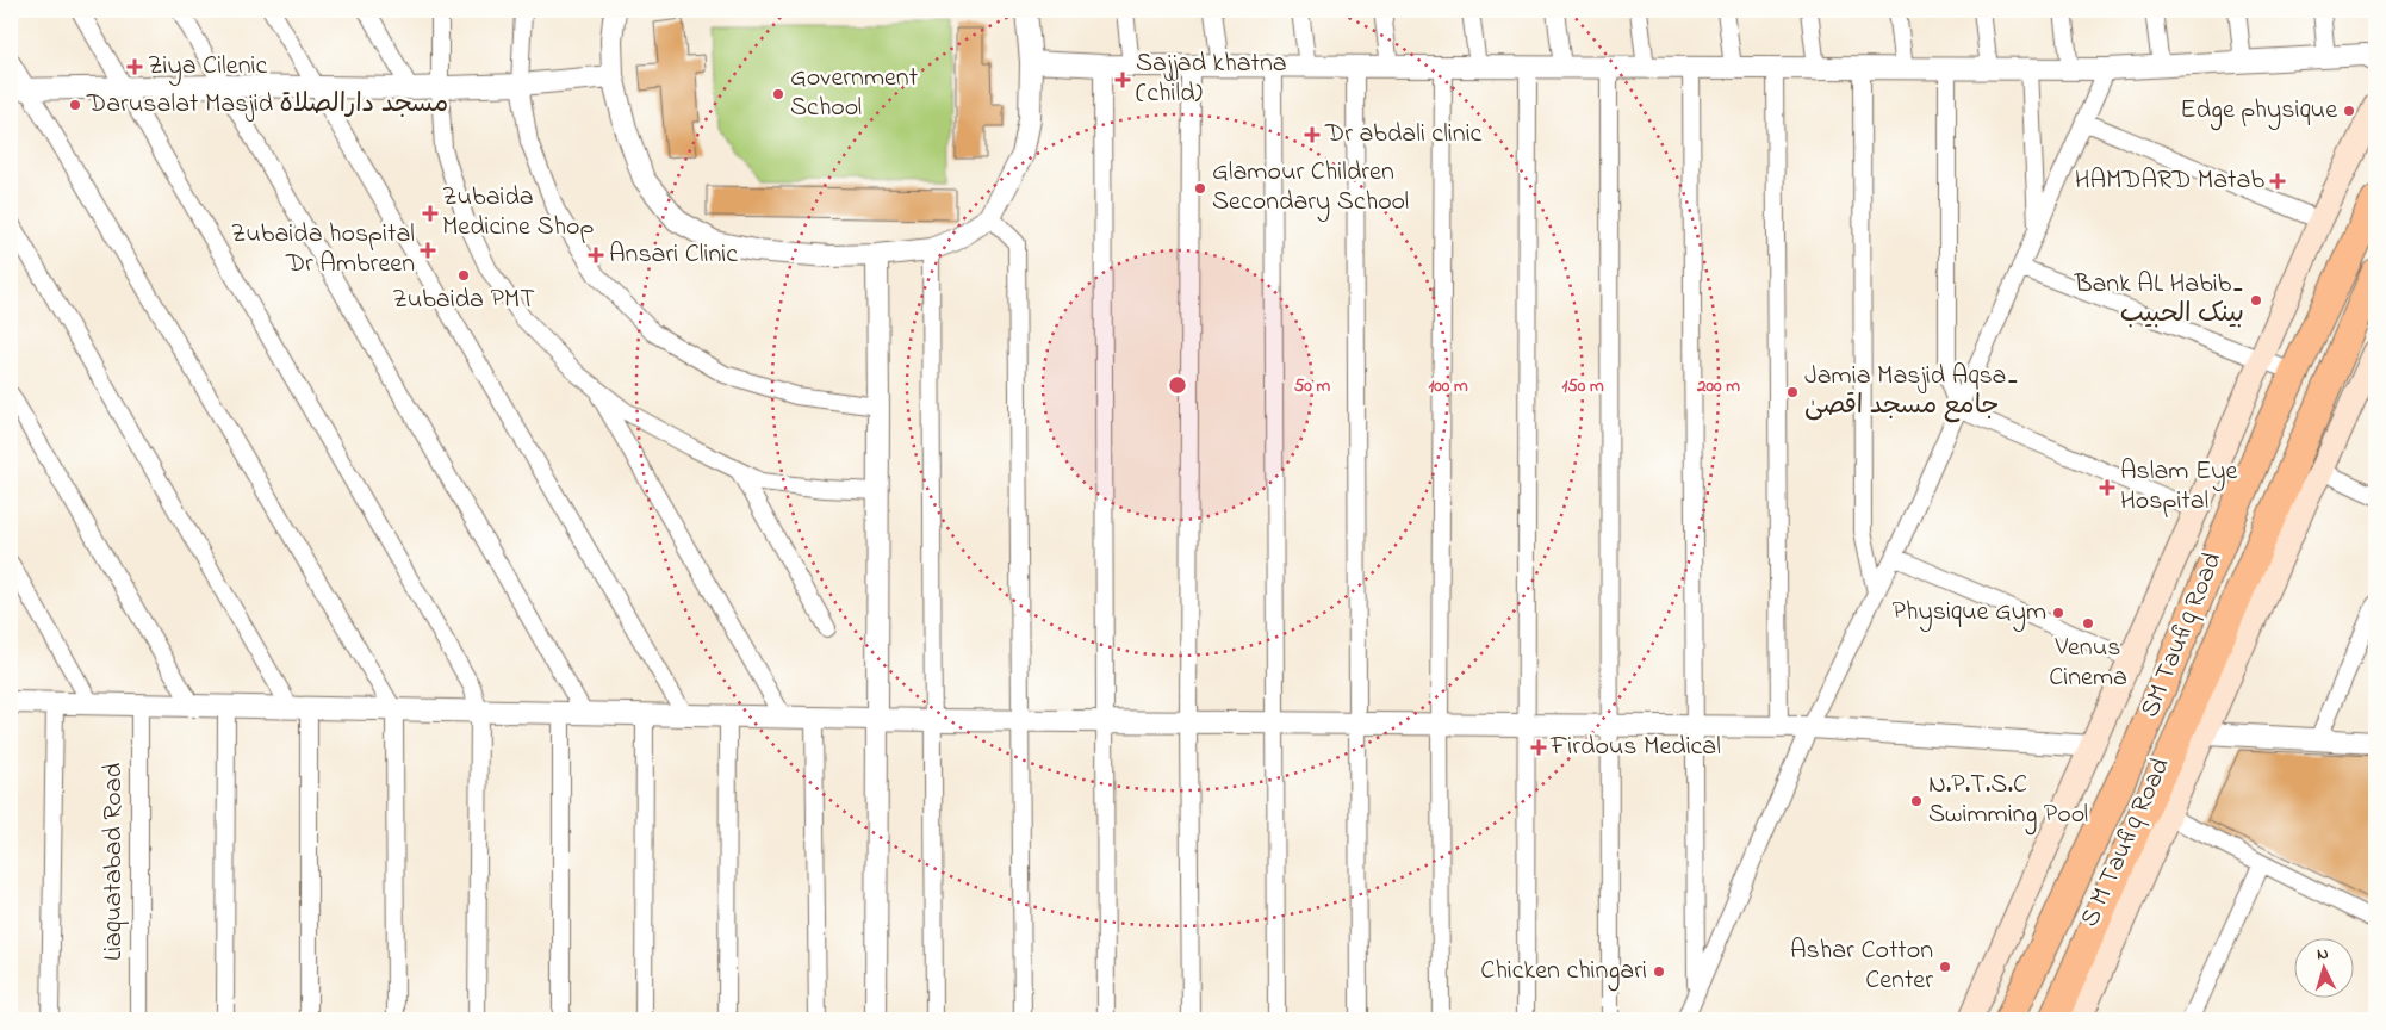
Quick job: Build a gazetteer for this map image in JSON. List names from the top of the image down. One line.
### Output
{"streets":{"highway":["SM Taufiq Road"],"main road":["S M Taufiq Road"],"street":["Liaquatabad Road"]},"places":{"health":["Ziya Cilenic","Sajjad khatna (child)","Dr abdali clinic","HAMDARD Matab","Zubaida Medicine Shop","Zubaida hospital Dr Ambreen","Ansari Clinic","Aslam Eye Hospital","Firdous Medical"],"other":["Government School","Darusalat Masjid مسجد دارالصلاة","Edge physique","Glamour Children Secondary School","Zubaida PMT","Bank AL Habib۔ بینک الحبیب","Jamia Masjid Aqsa۔ جامع مسجد اقصیٰ","Physique Gym","Venus Cinema","N.P.T.S.C Swimming Pool","Ashar Cotton Center","Chicken chingari"]},"north":"top","rings":["50 m","100 m","150 m","200 m"]}
